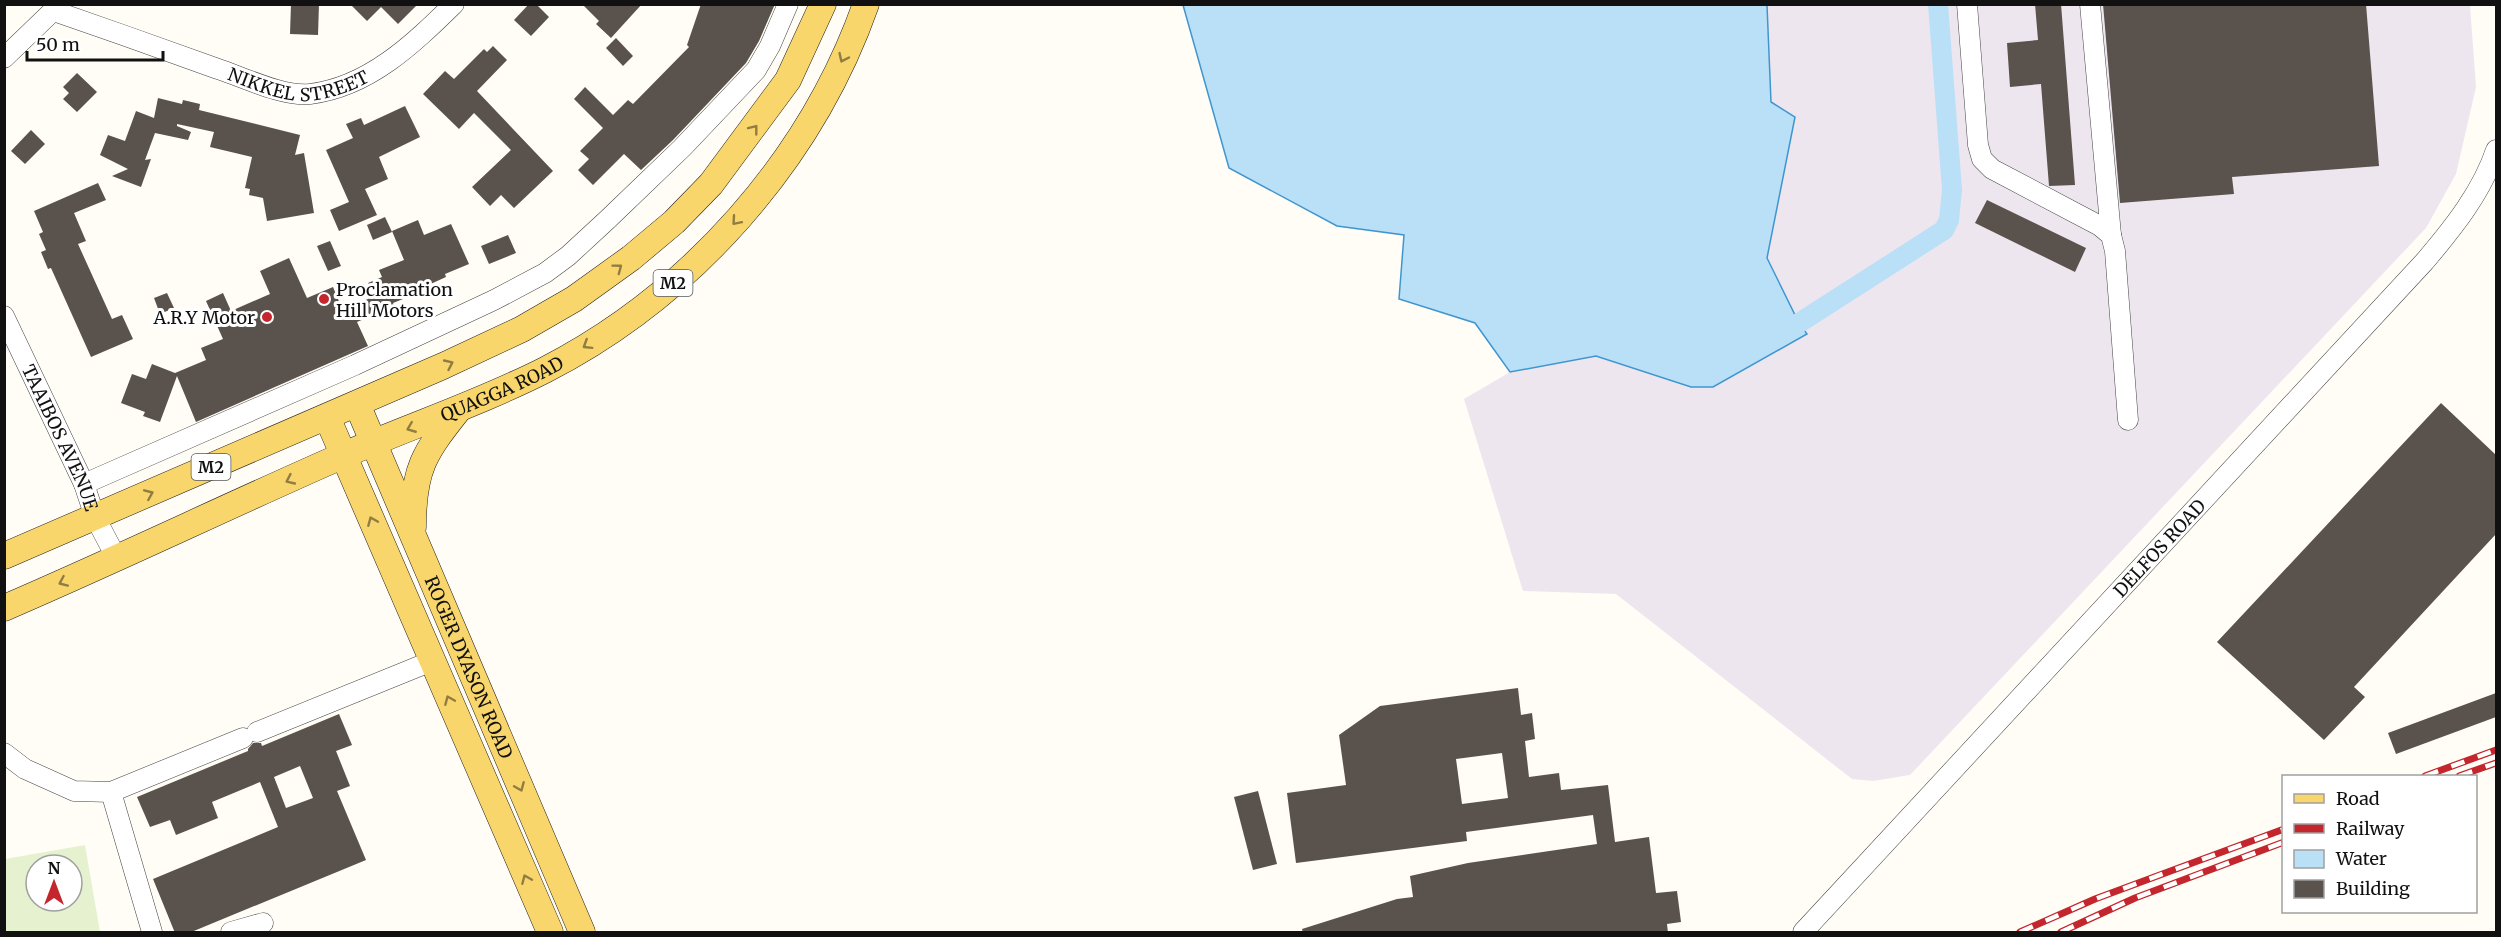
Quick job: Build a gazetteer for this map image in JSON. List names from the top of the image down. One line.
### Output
{"streets":{"main road":["M2","QUAGGA ROAD","ROGER DYASON ROAD"],"street":["NIKKEL STREET","TAAIBOS AVENUE","DELFOS ROAD"]},"crossings":[["M2","TAAIBOS AVENUE"],["M2","ROGER DYASON ROAD"],["QUAGGA ROAD","TAAIBOS AVENUE"],["QUAGGA ROAD","ROGER DYASON ROAD"]],"places":["Proclamation Hill Motors","A.R.Y Motor"],"legend":["Road","Railway","Water","Building"],"scale_bar":"50 m","north":"top"}
